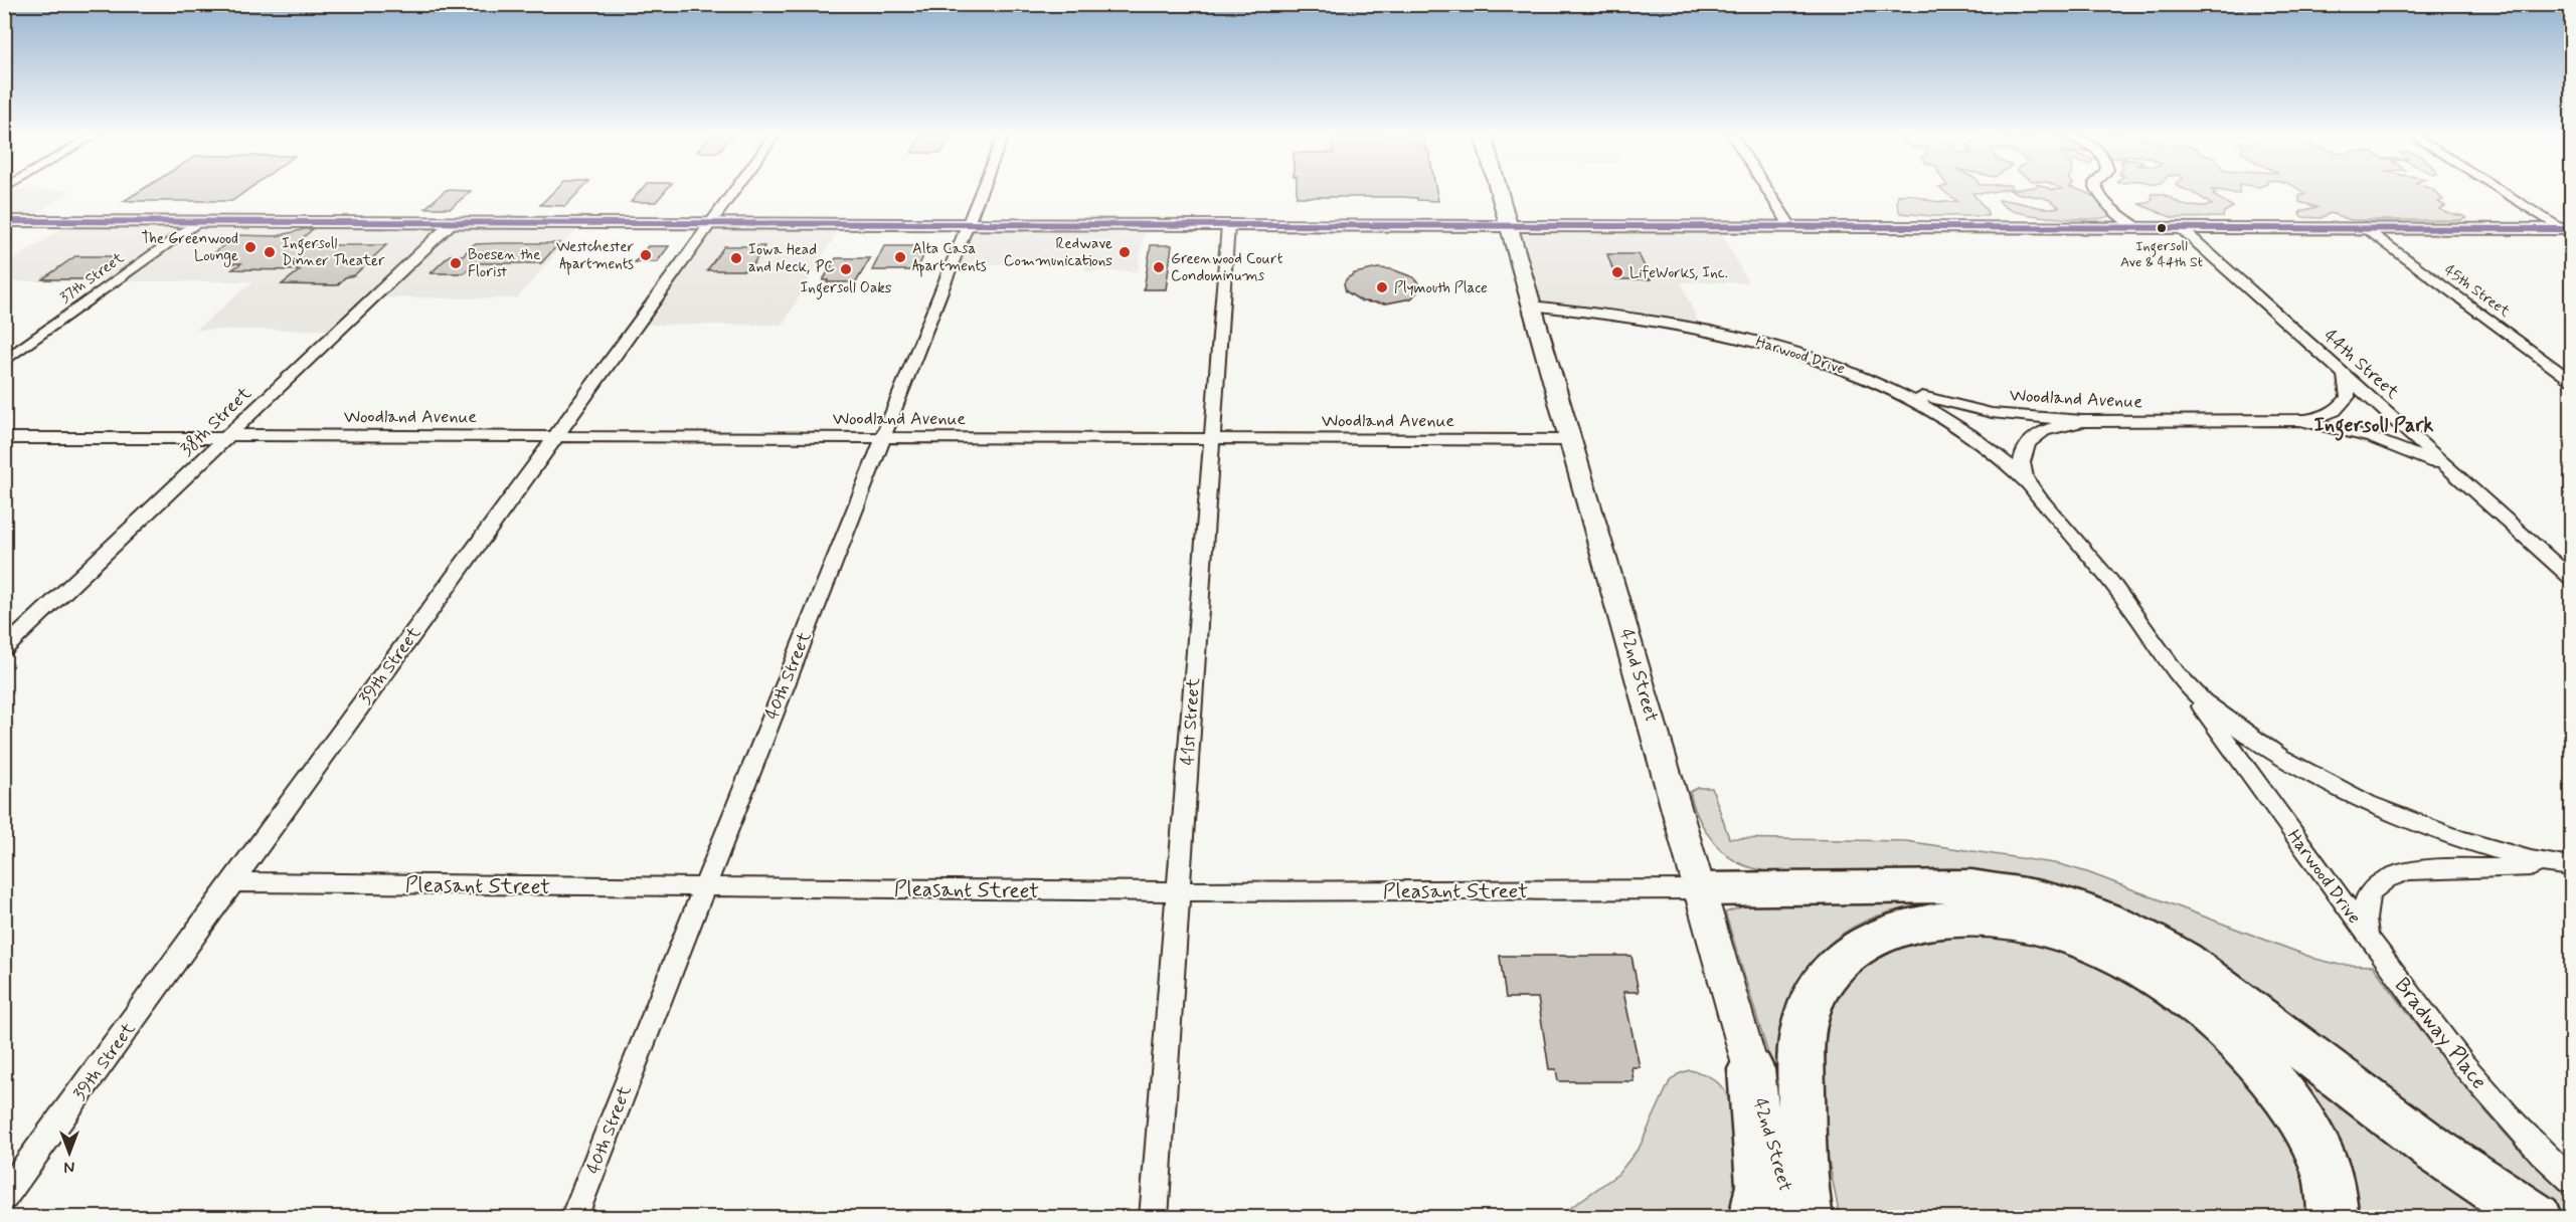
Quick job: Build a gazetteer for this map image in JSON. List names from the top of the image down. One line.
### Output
{"streets":{"main road":["42nd Street"],"street":["37th Street","45th Street","Harwood Drive","44th Street","Woodland Avenue","38th Street","39th Street","40th Street","41st Street","Pleasant Street","Bradway Place"]},"crossings":[["Harwood Drive","Woodland Avenue"],["Harwood Drive","42nd Street"],["Harwood Drive","Bradway Place"],["44th Street","Woodland Avenue"],["Woodland Avenue","38th Street"],["Woodland Avenue","39th Street"],["Woodland Avenue","40th Street"],["Woodland Avenue","42nd Street"],["Woodland Avenue","41st Street"],["39th Street","Pleasant Street"],["40th Street","Pleasant Street"],["42nd Street","Pleasant Street"],["41st Street","Pleasant Street"]],"districts":["Ingersoll Park"],"places":["Ingersoll Ave & 44th St","The Greenwood Lounge","Ingersoll Dinner Theater","Redwave Communications","Westchester Apartments","Alta Casa Apartments","Iowa Head and Neck, PC","Boesen the Florist","Greenwood Court Condominums","Ingersoll Oaks","LifeWorks, Inc.","Plymouth Place"],"north":"bottom"}
